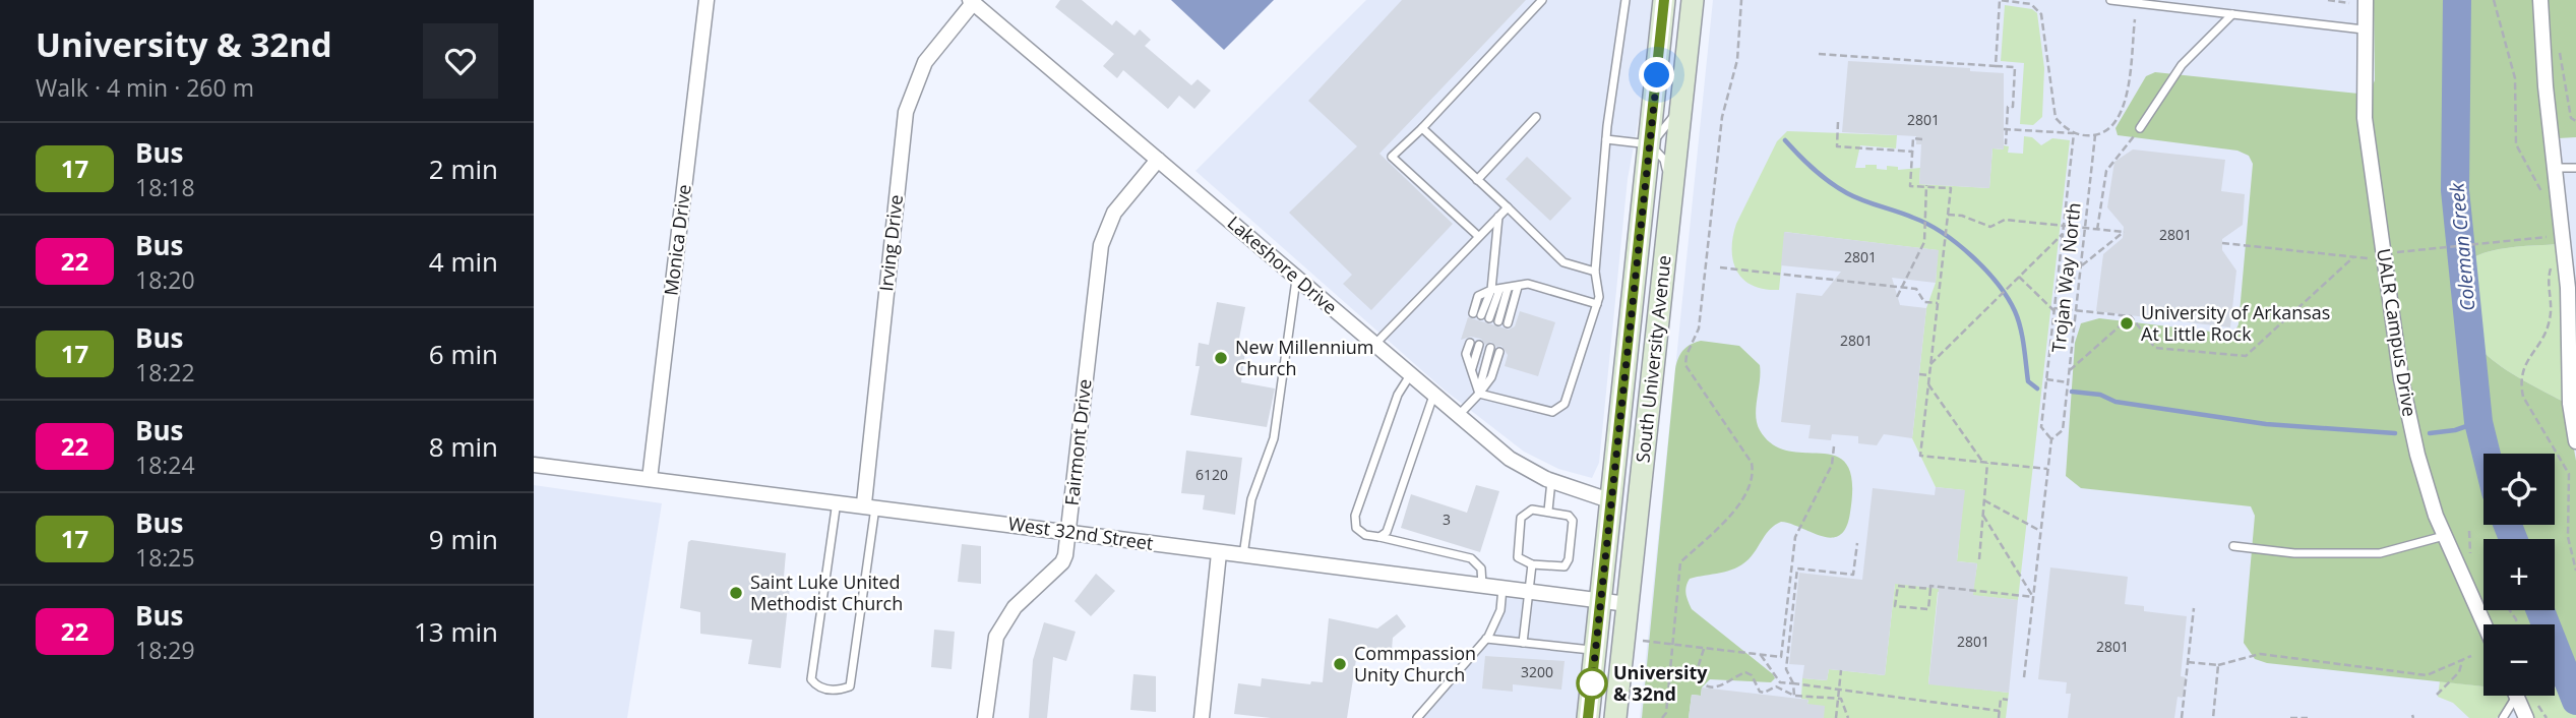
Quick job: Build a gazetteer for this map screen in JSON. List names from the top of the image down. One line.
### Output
{"streets":{"main road":["South University Avenue"],"street":["Monica Drive","Irving Drive","Lakeshore Drive","UALR Campus Drive","Fairmont Drive","West 32nd Street"],"path":["Trojan Way North"]},"crossings":[["Monica Drive","West 32nd Street"],["Irving Drive","Lakeshore Drive"],["Irving Drive","West 32nd Street"],["Lakeshore Drive","South University Avenue"],["Lakeshore Drive","Fairmont Drive"],["South University Avenue","West 32nd Street"],["Fairmont Drive","West 32nd Street"]],"water":["Coleman Creek"],"places":["University of Arkansas At Little Rock","New Millennium Church","Saint Luke United Methodist Church","Commpassion Unity Church","University & 32nd"],"lines":["bus line 17"],"house_numbers":["2801","2801","2801","2801","6120","3","2801","2801","3200"],"page":{"heading":["University & 32nd","Walk · 4 min · 260 m"],"list":[{"mark":"17","name":"Bus","note":"18:18","value":"2 min"},{"mark":"22","name":"Bus","note":"18:20","value":"4 min"},{"mark":"17","name":"Bus","note":"18:22","value":"6 min"},{"mark":"22","name":"Bus","note":"18:24","value":"8 min"},{"mark":"17","name":"Bus","note":"18:25","value":"9 min"},{"mark":"22","name":"Bus","note":"18:29","value":"13 min"}],"map_buttons":["+","−"]}}
